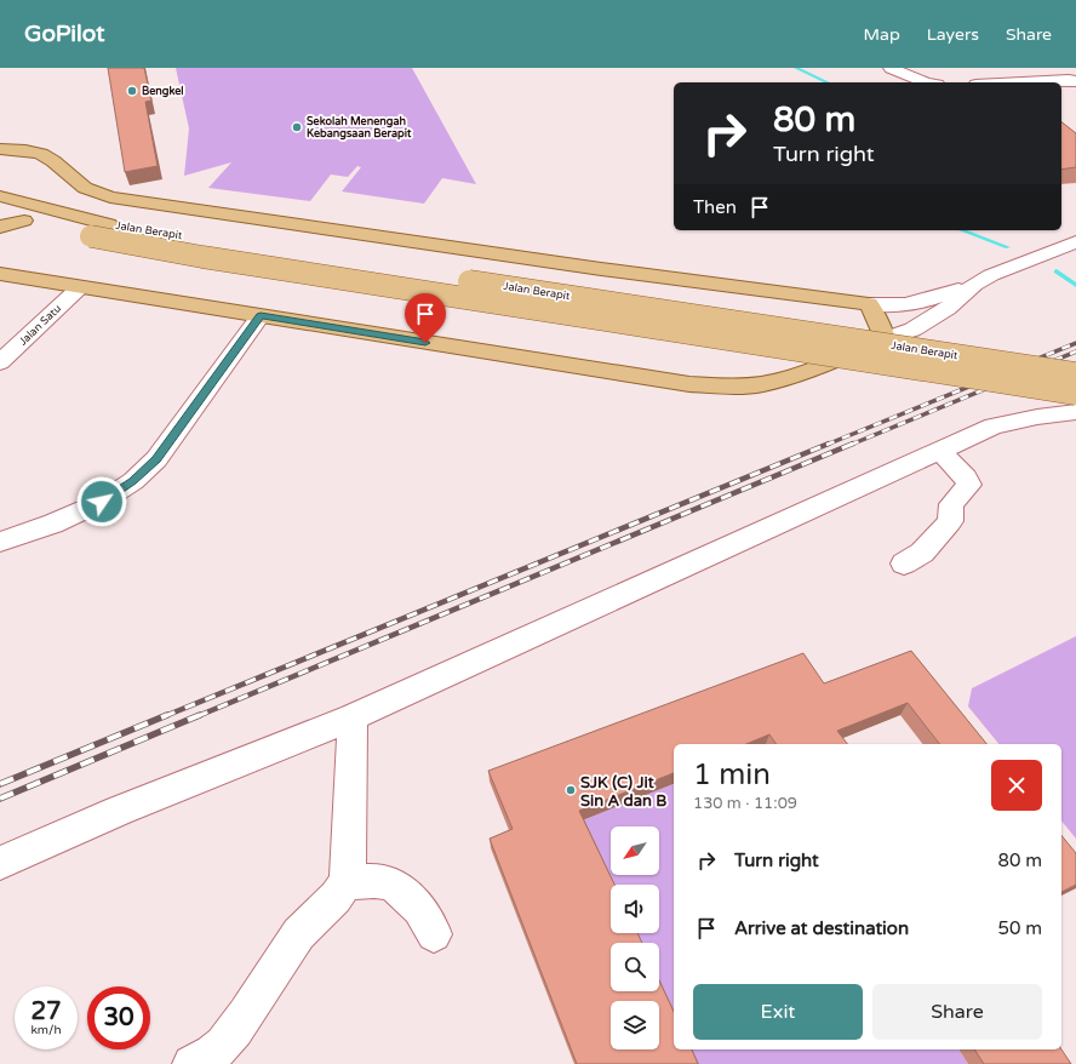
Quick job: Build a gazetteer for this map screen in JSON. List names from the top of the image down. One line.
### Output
{"streets":{"main road":["Jalan Berapit"],"street":["Jalan Satu"]},"places":["Bengkel","Sekolah Menengah Kebangsaan Berapit","SJK (C) Jit Sin A dan B"],"north":"bottom left","page":{"header":"GoPilot","nav":["Map","Layers","Share"],"turn":["80 m","Turn right"],"then":"Then","heading":["1 min","130 m · 11:09"],"list":[{"name":"Turn right","value":"80 m"},{"name":"Arrive at destination","value":"50 m"}],"buttons":["Exit","Share"],"speed":"27 km/h","limit":"30"}}
